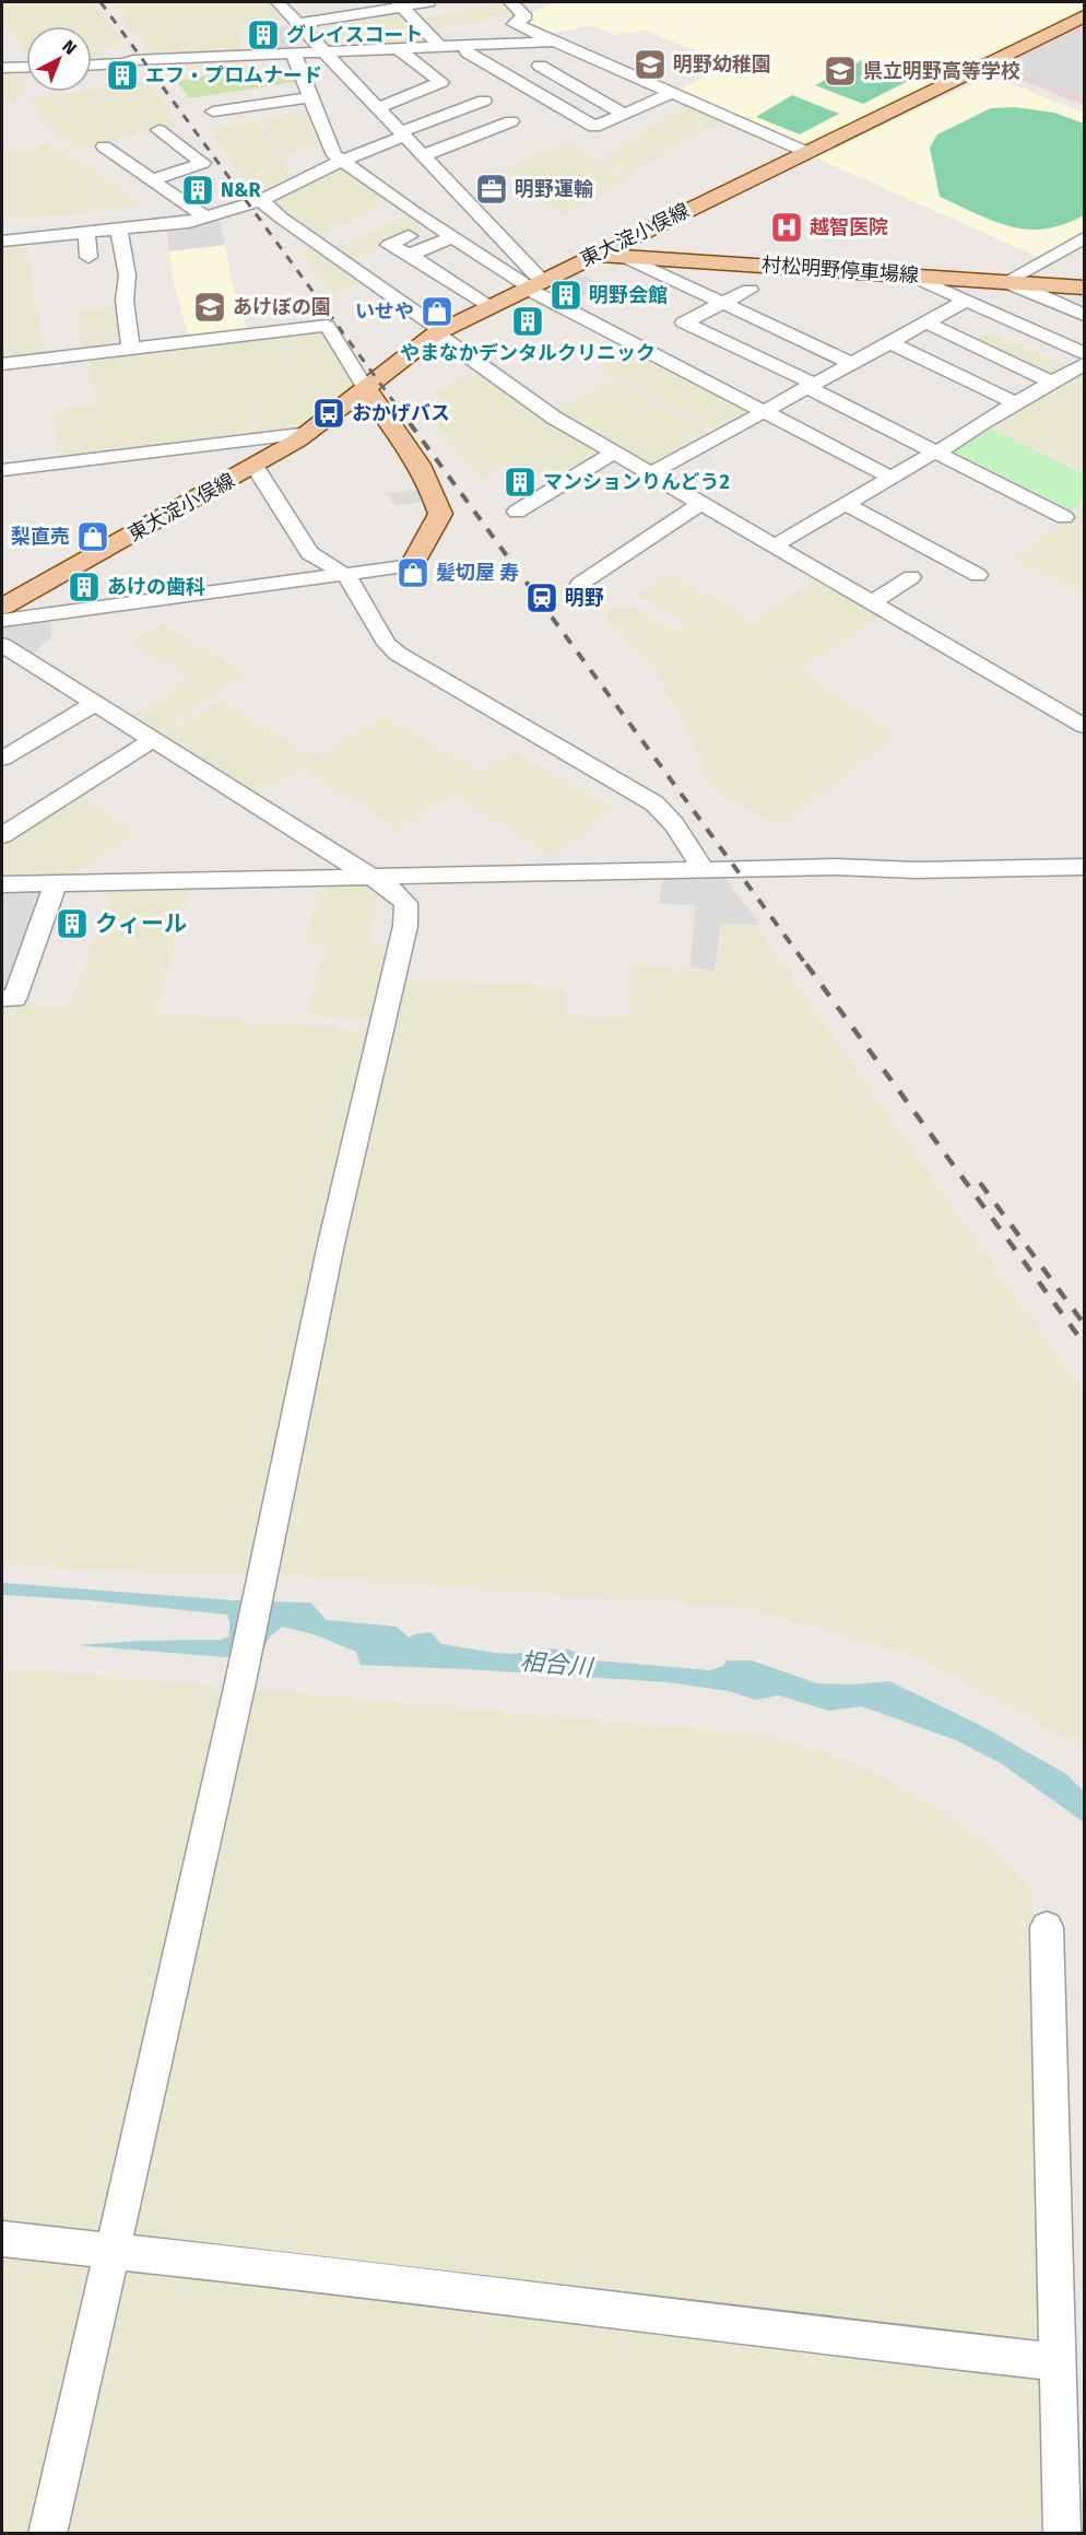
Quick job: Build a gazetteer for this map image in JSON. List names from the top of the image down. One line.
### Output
{"streets":{"main road":["東大淀小俣線","村松明野停車場線"]},"crossings":[["東大淀小俣線","村松明野停車場線"]],"water":["相合川"],"places":{"building":["グレイスコート","エフ・プロムナード","N&R","明野会館","やまなかデンタルクリニック","マンションりんどう2","あけの歯科","クィール"],"school or university":["明野幼稚園","県立明野高等学校","あけぼの園"],"office":["明野運輸"],"hospital":["越智医院"],"shop":["いせや","梨直売","髪切屋 寿"],"bus stop":["おかげバス"],"station":["明野"]},"north":"top right"}
